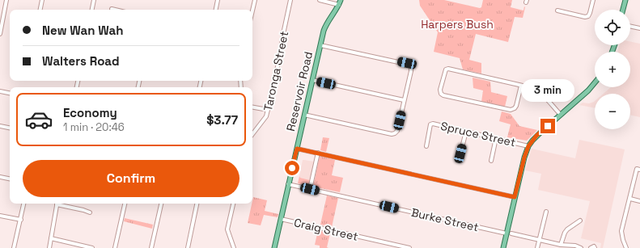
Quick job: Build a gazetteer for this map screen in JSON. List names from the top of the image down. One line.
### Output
{"streets":{"main road":["Reservoir Road"],"street":["Taronga Street","Spruce Street","Burke Street","Craig Street"]},"crossings":[["Reservoir Road","Burke Street"],["Reservoir Road","Craig Street"]],"parks":["Harpers Bush"],"page":{"map_buttons":["+","−"],"banner":["New Wan Wah","Walters Road"],"bubble":"3 min","list":[{"name":"Economy","note":"1 min · 20:46","value":"$3.77"}],"buttons":"Confirm"}}
